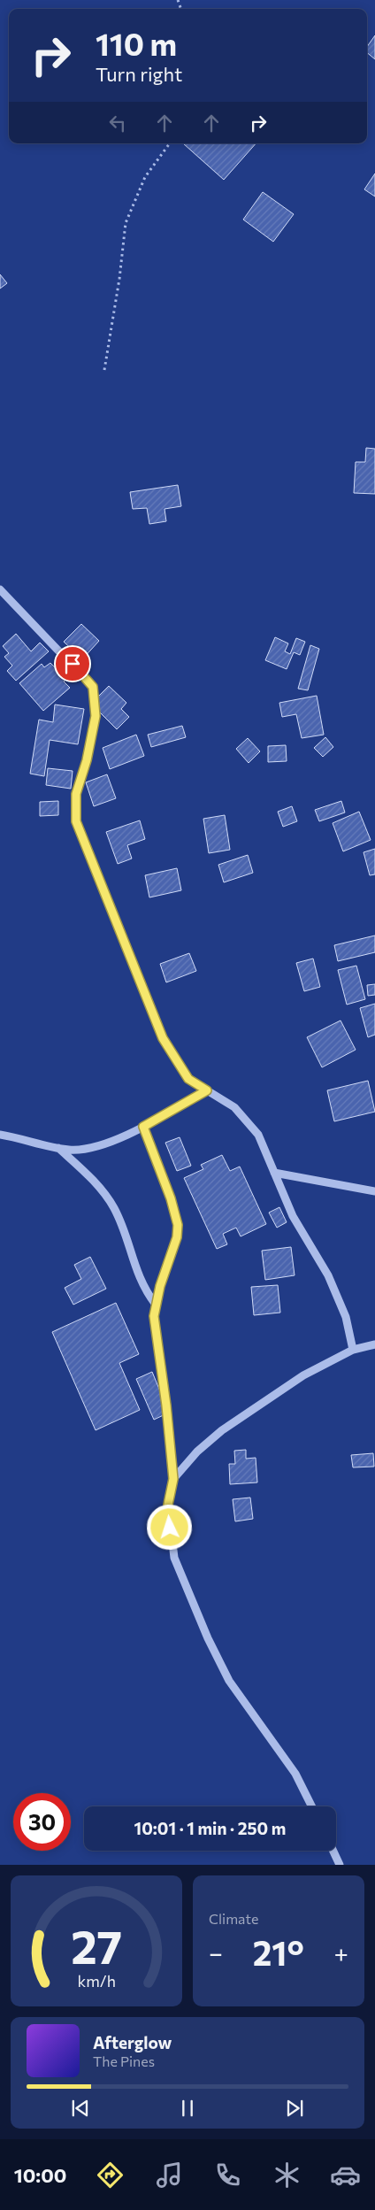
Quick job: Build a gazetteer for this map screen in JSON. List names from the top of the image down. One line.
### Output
{"page":{"turn":["110 m","Turn right"],"limit":"30","trip":"10:01 · 1 min · 250 m","tile":"Climate","heat":["−","21°","+"],"song":["Afterglow","The Pines"],"tabs":"10:00","gauge":["27","km/h"]}}
